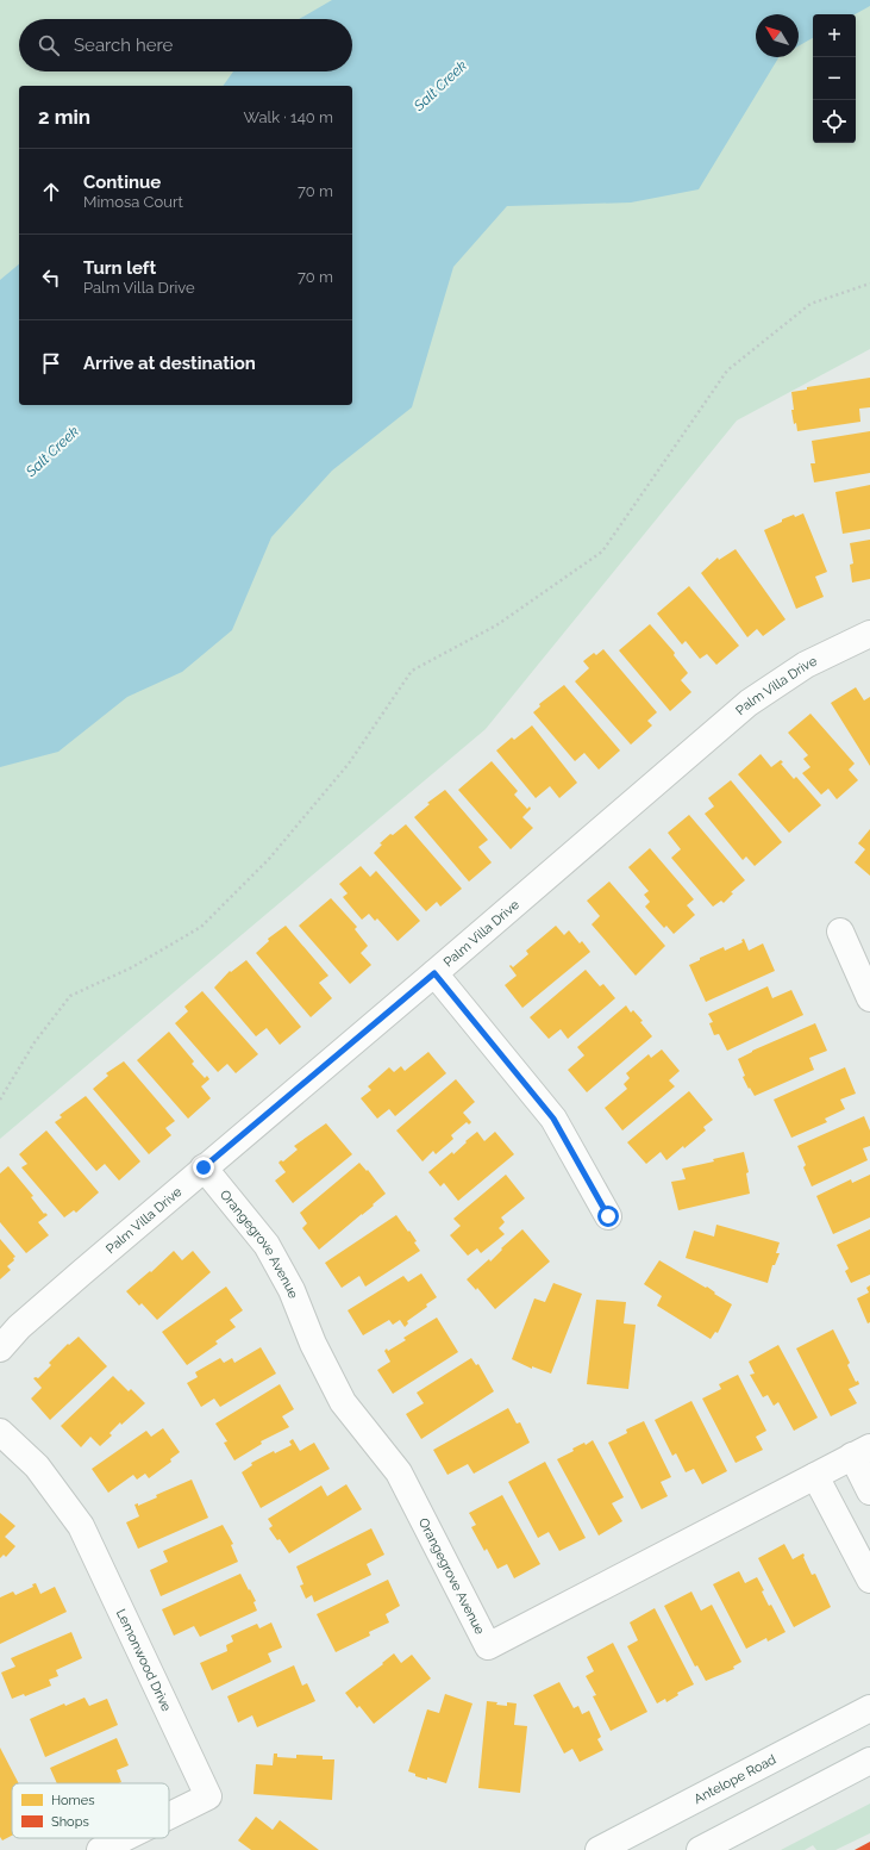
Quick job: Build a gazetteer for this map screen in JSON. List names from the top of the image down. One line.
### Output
{"streets":{"street":["Palm Villa Drive","Orangegrove Avenue","Lemonwood Drive","Antelope Road"]},"crossings":[["Palm Villa Drive","Orangegrove Avenue"]],"water":["Salt Creek"],"legend":["Homes","Shops"],"north":"top left","page":{"map_buttons":["+","−"],"search":"Search here","heading":["2 min","Walk · 140 m"],"list":[["Continue","Mimosa Court","70 m"],["Turn left","Palm Villa Drive","70 m"],"Arrive at destination"]}}
